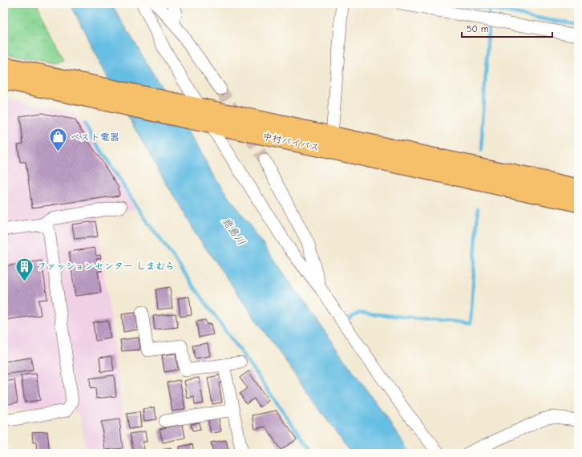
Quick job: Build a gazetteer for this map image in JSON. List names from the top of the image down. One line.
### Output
{"streets":{"highway":["中村バイパス"]},"water":["鹿島川"],"places":{"shop":["ベスト電器"],"building":["ファッションセンター しまむら"]},"scale_bar":"50 m"}
